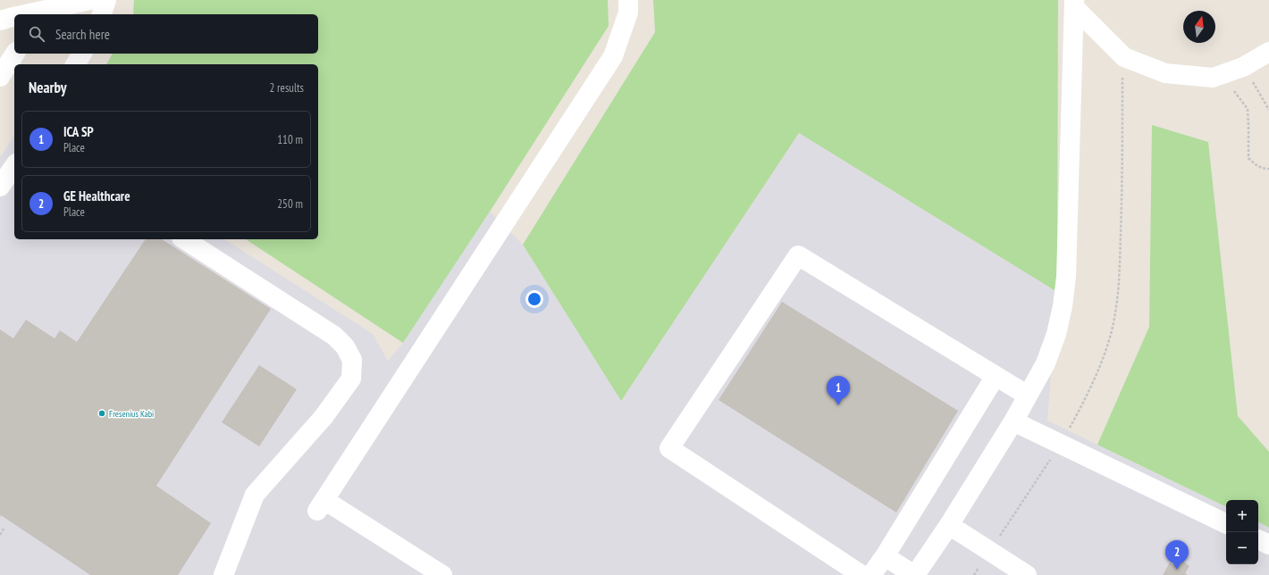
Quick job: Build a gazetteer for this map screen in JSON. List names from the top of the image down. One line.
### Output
{"places":["Fresenius Kabi"],"north":"top","page":{"search":"Search here","heading":["Nearby","2 results"],"list":[{"mark":"1","name":"ICA SP","note":"Place","value":"110 m"},{"mark":"2","name":"GE Healthcare","note":"Place","value":"250 m"}],"pins":["1","2"],"map_buttons":["+","−"]}}
